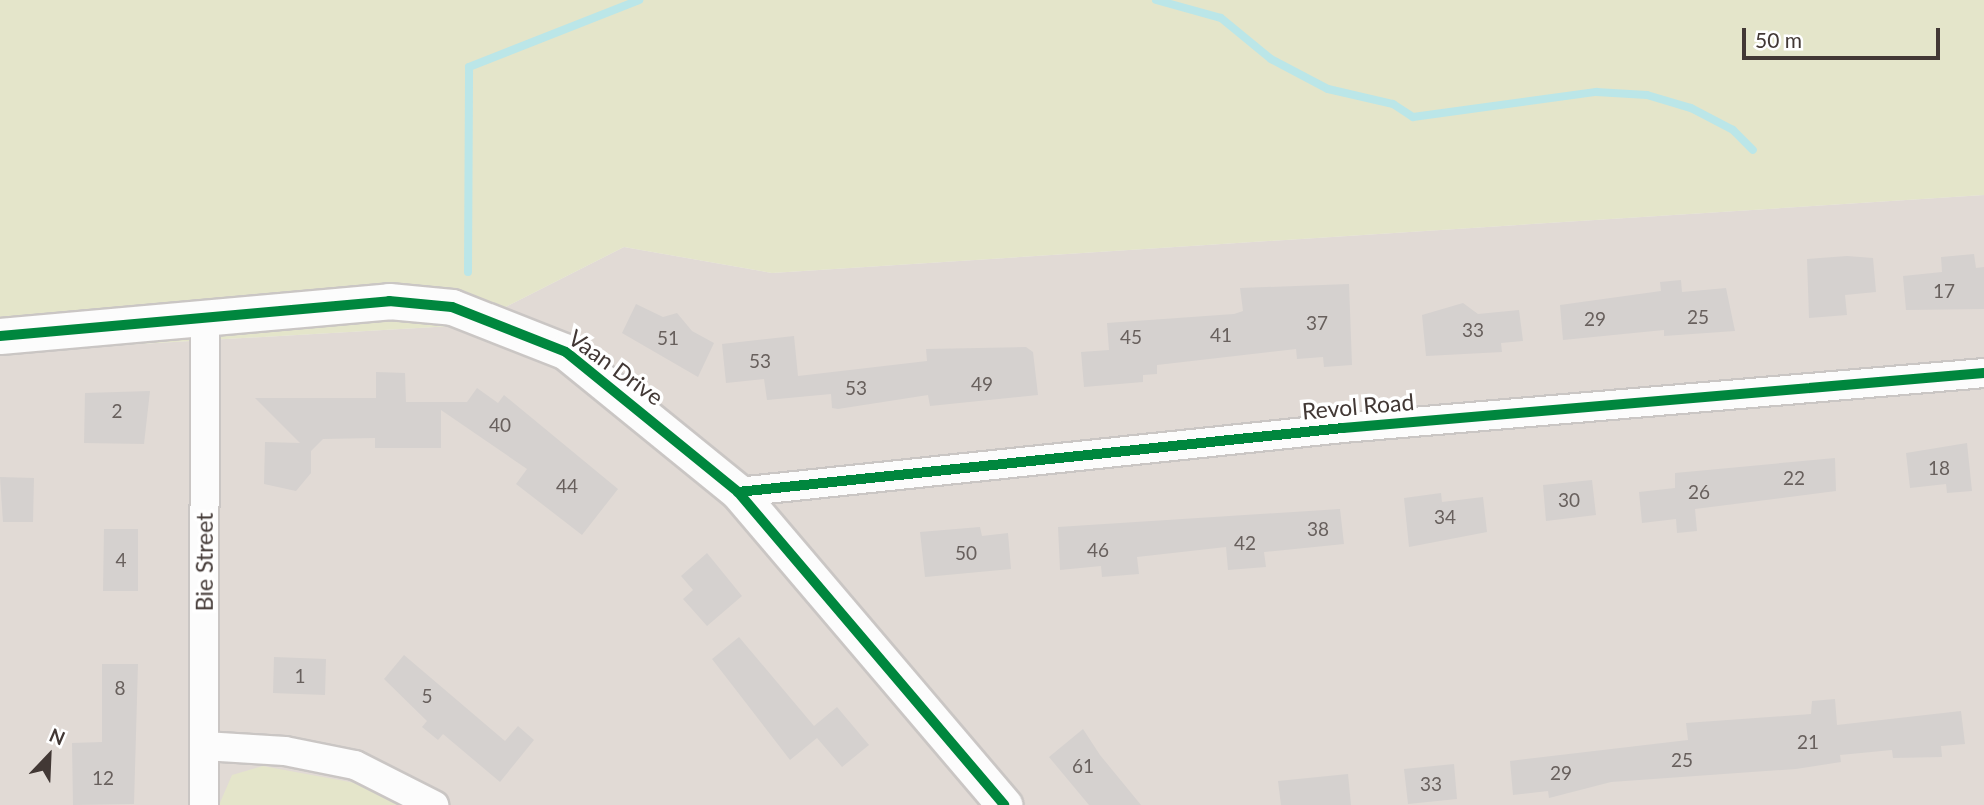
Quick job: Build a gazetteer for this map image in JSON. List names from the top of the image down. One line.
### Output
{"streets":{"street":["Vaan Drive","Revol Road","Bie Street"]},"crossings":[["Vaan Drive","Revol Road"],["Vaan Drive","Bie Street"]],"house_numbers":["17","25","29","37","33","41","45","51","53","49","53","2","40","18","22","44","26","30","34","38","42","46","50","4","1","8","5","21","25","61","29","12","33"],"scale_bar":"50 m","north":"top right"}
